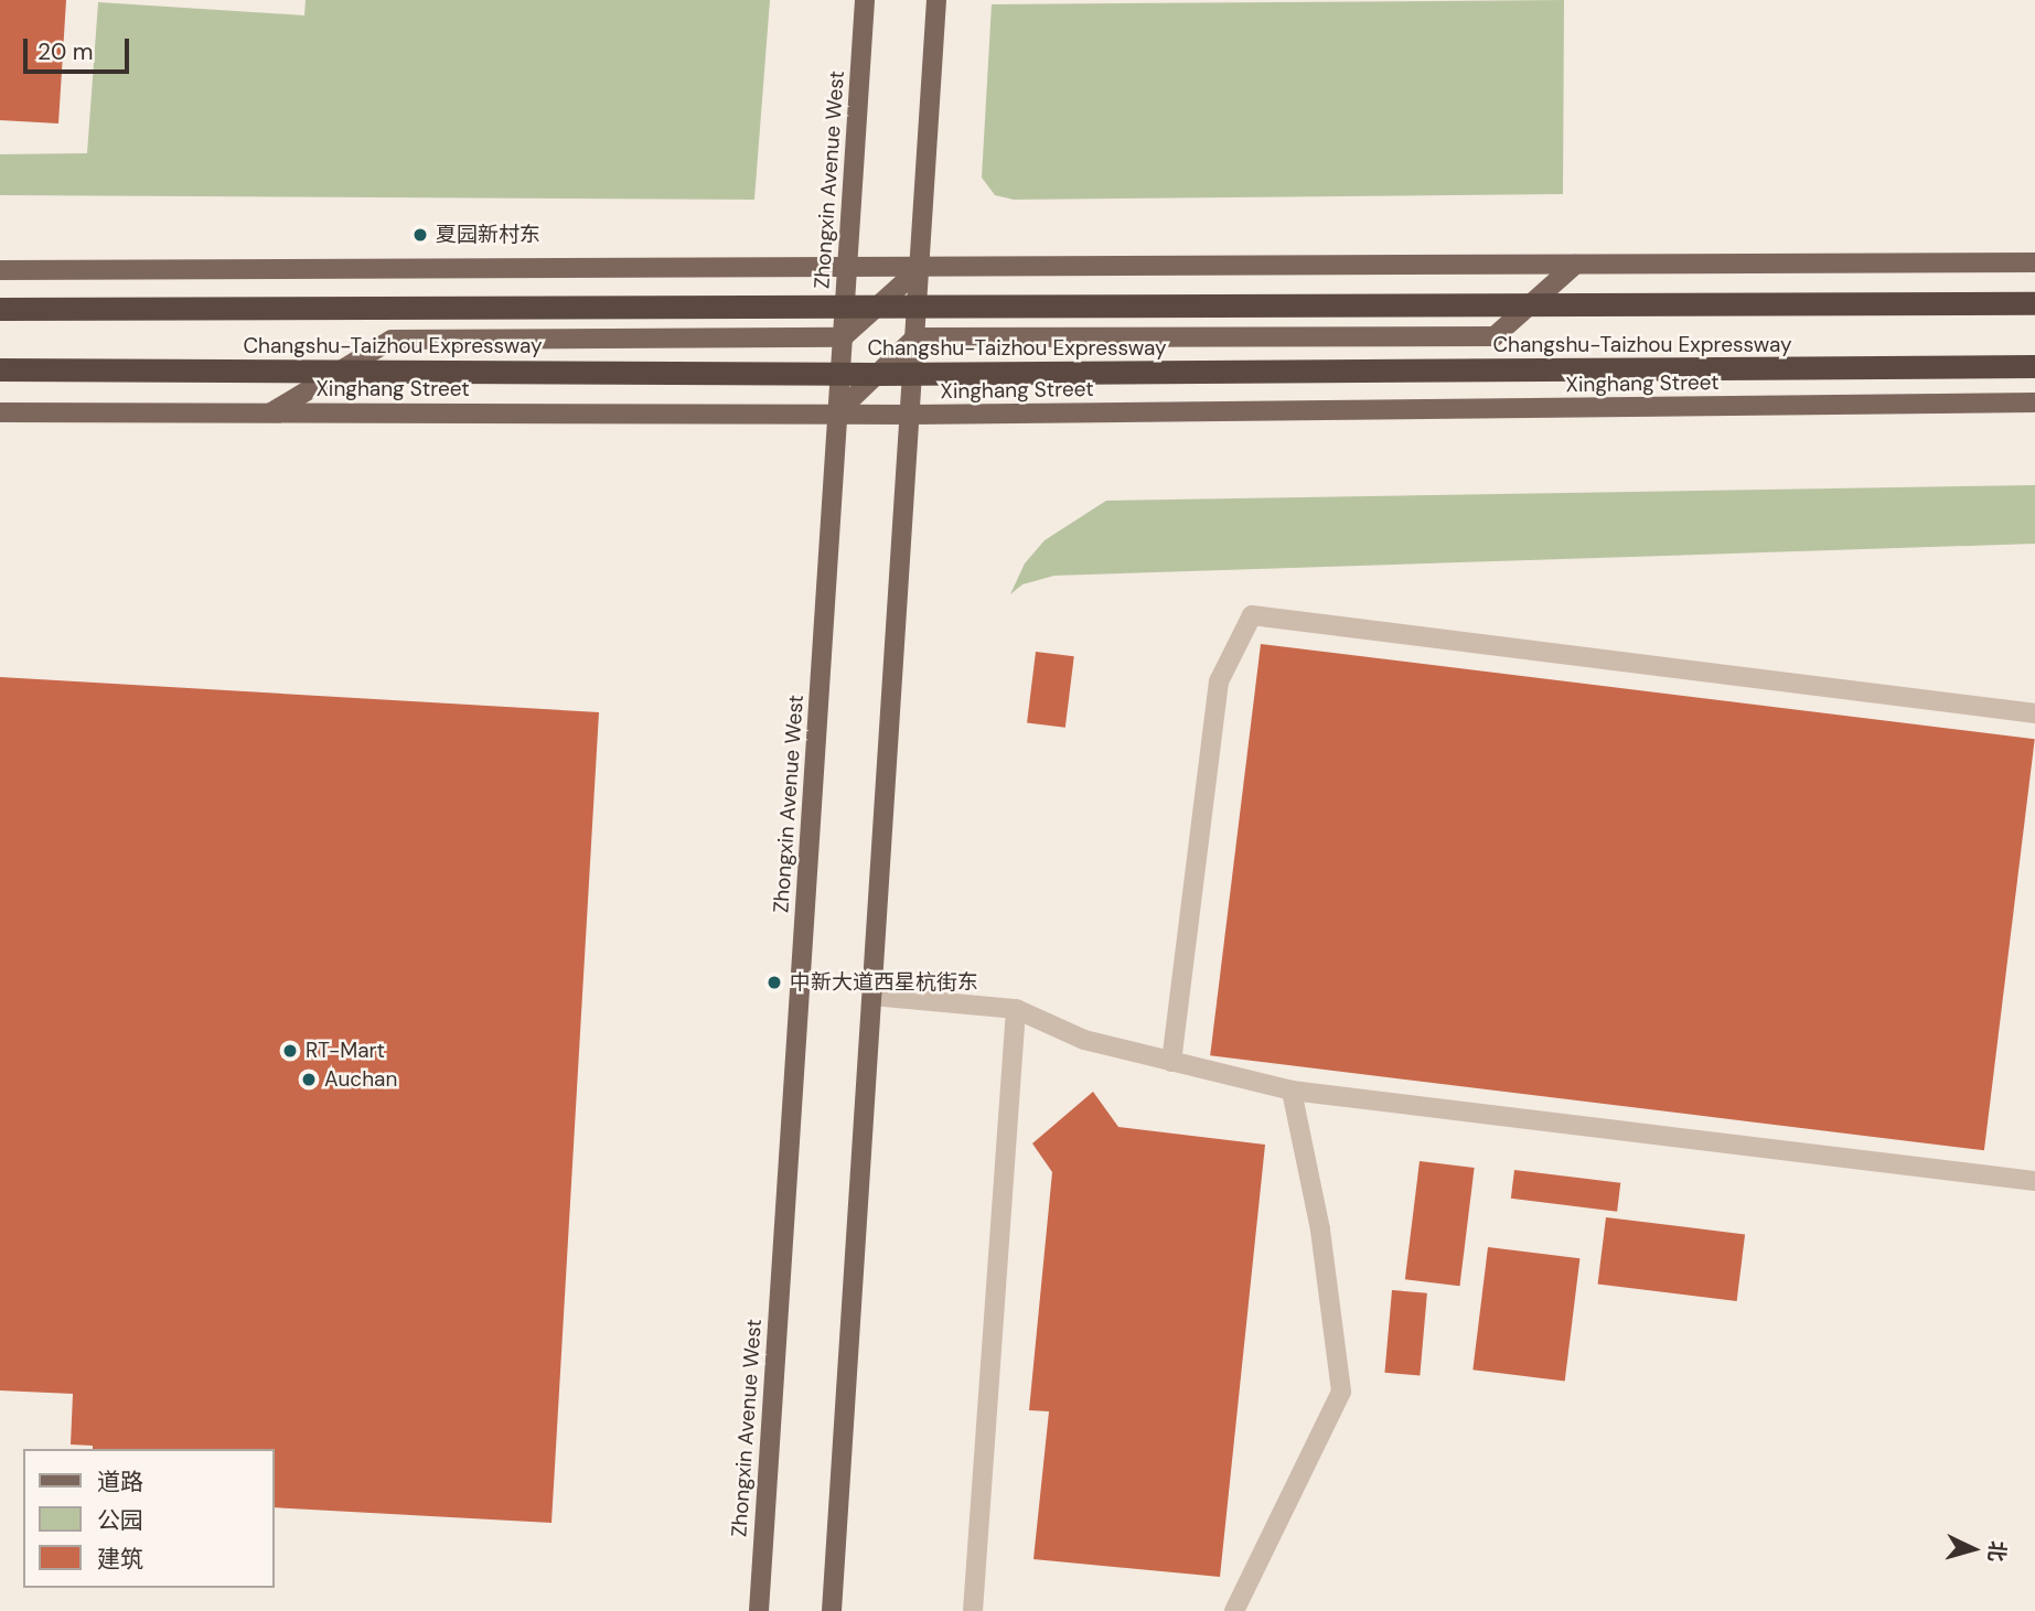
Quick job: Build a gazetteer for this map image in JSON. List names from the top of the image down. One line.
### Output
{"streets":{"highway":["Changshu-Taizhou Expressway"],"main road":["Zhongxin Avenue West","Xinghang Street"]},"crossings":[["Zhongxin Avenue West","Xinghang Street"]],"places":["夏园新村东","中新大道西星杭街东","RT-Mart","Auchan"],"legend":["道路","公园","建筑"],"scale_bar":"20 m","north":"right"}
